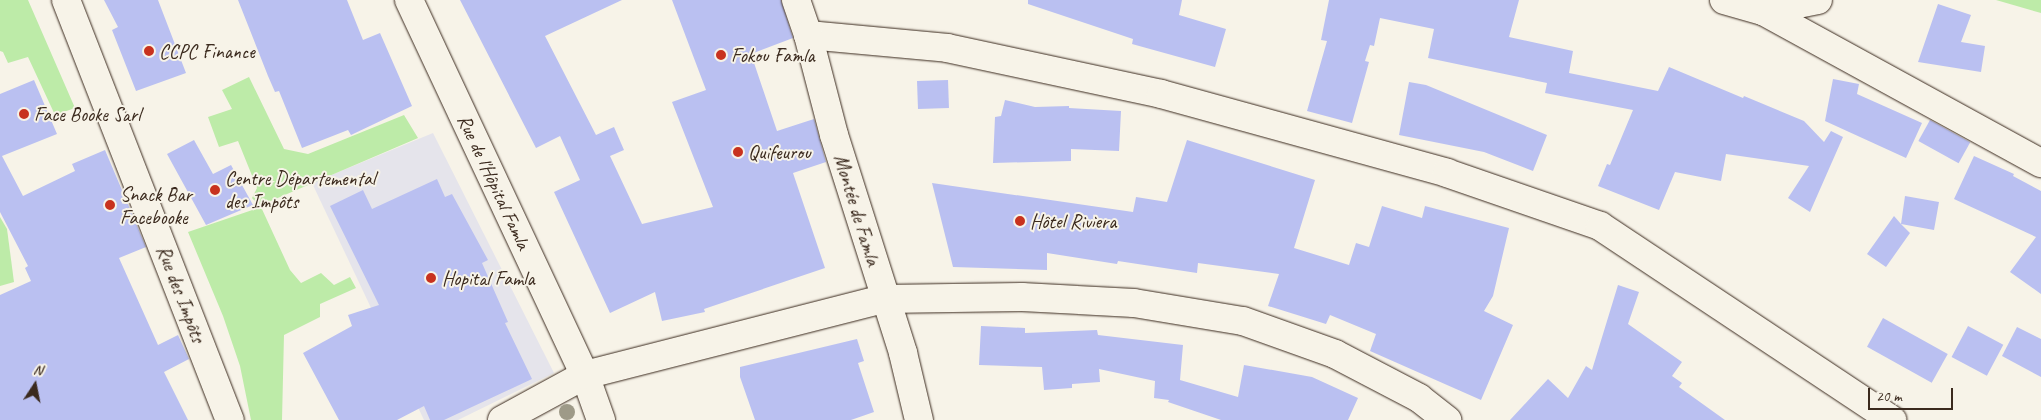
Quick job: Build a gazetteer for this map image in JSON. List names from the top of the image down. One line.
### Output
{"streets":{"street":["Rue de l'Hôpital Famla","Montée de Famla","Rue des Impôts"]},"places":["CCPC Finance","Fokou Famla","Face Booke Sarl","Quifeurou","Centre Départemental des Impôts","Snack Bar Facebooke","Hôtel Riviera","Hopital Famla"],"scale_bar":"20 m","north":"top"}
